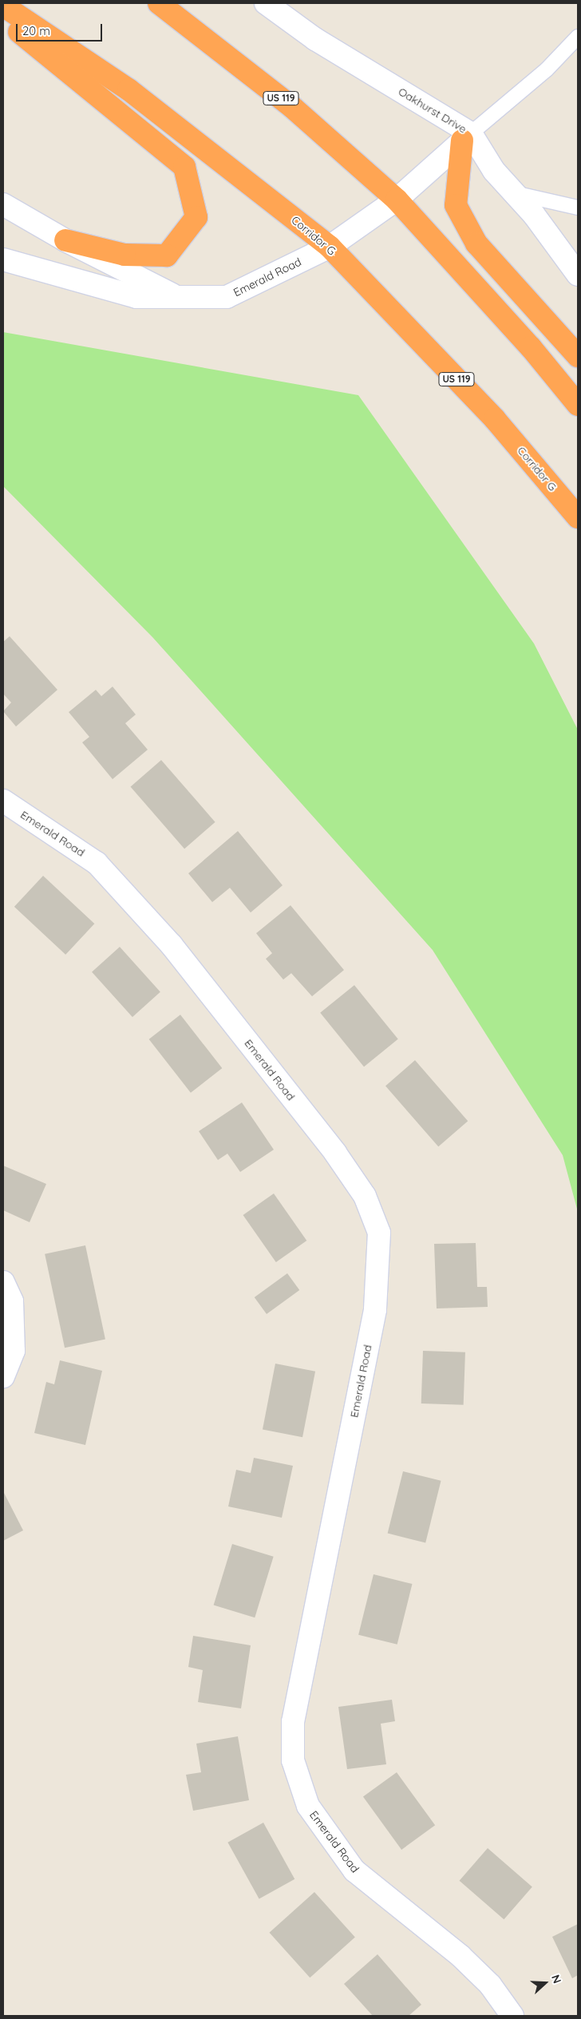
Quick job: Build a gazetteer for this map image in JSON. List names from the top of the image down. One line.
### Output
{"streets":{"highway":["US 119","Corridor G"],"street":["Oakhurst Drive","Emerald Road"]},"crossings":[["US 119","Emerald Road"],["Oakhurst Drive","Emerald Road"],["Corridor G","Emerald Road"]],"scale_bar":"20 m","north":"right"}
